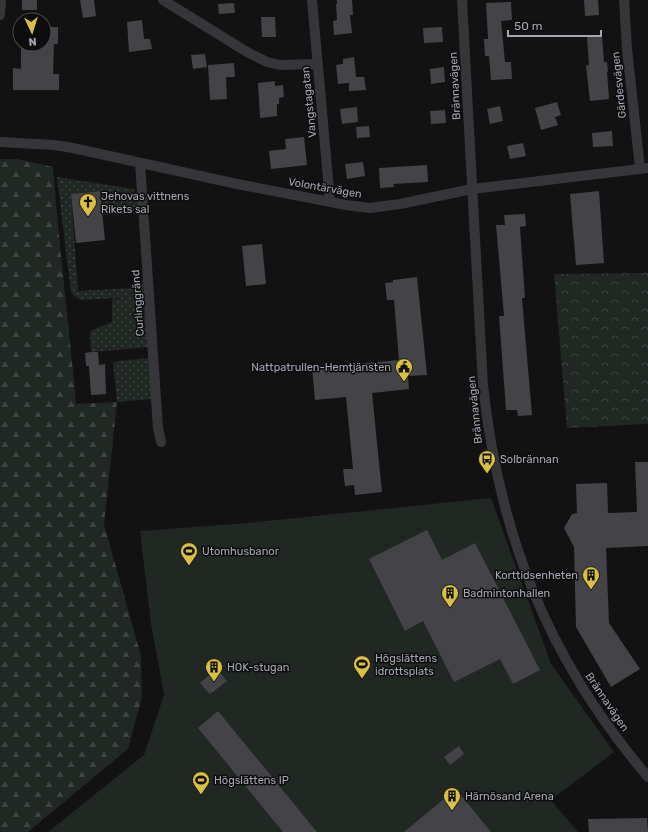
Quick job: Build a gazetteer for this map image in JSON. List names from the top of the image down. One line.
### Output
{"streets":{"street":["Gärdesvägen","Brännavägen","Vangstagatan","Volontärvägen","Curlinggränd"]},"crossings":[["Gärdesvägen","Volontärvägen"],["Brännavägen","Volontärvägen"],["Vangstagatan","Volontärvägen"],["Volontärvägen","Curlinggränd"]],"places":{"church":["Jehovas vittnens Rikets sal"],"public building":["Nattpatrullen-Hemtjänsten"],"bus stop":["Solbrännan"],"sports":["Utomhusbanor","Högslättens idrottsplats","Högslättens IP"],"building":["Korttidsenheten","Badmintonhallen","HOK-stugan","Härnösand Arena"]},"scale_bar":"50 m","north":"bottom"}
